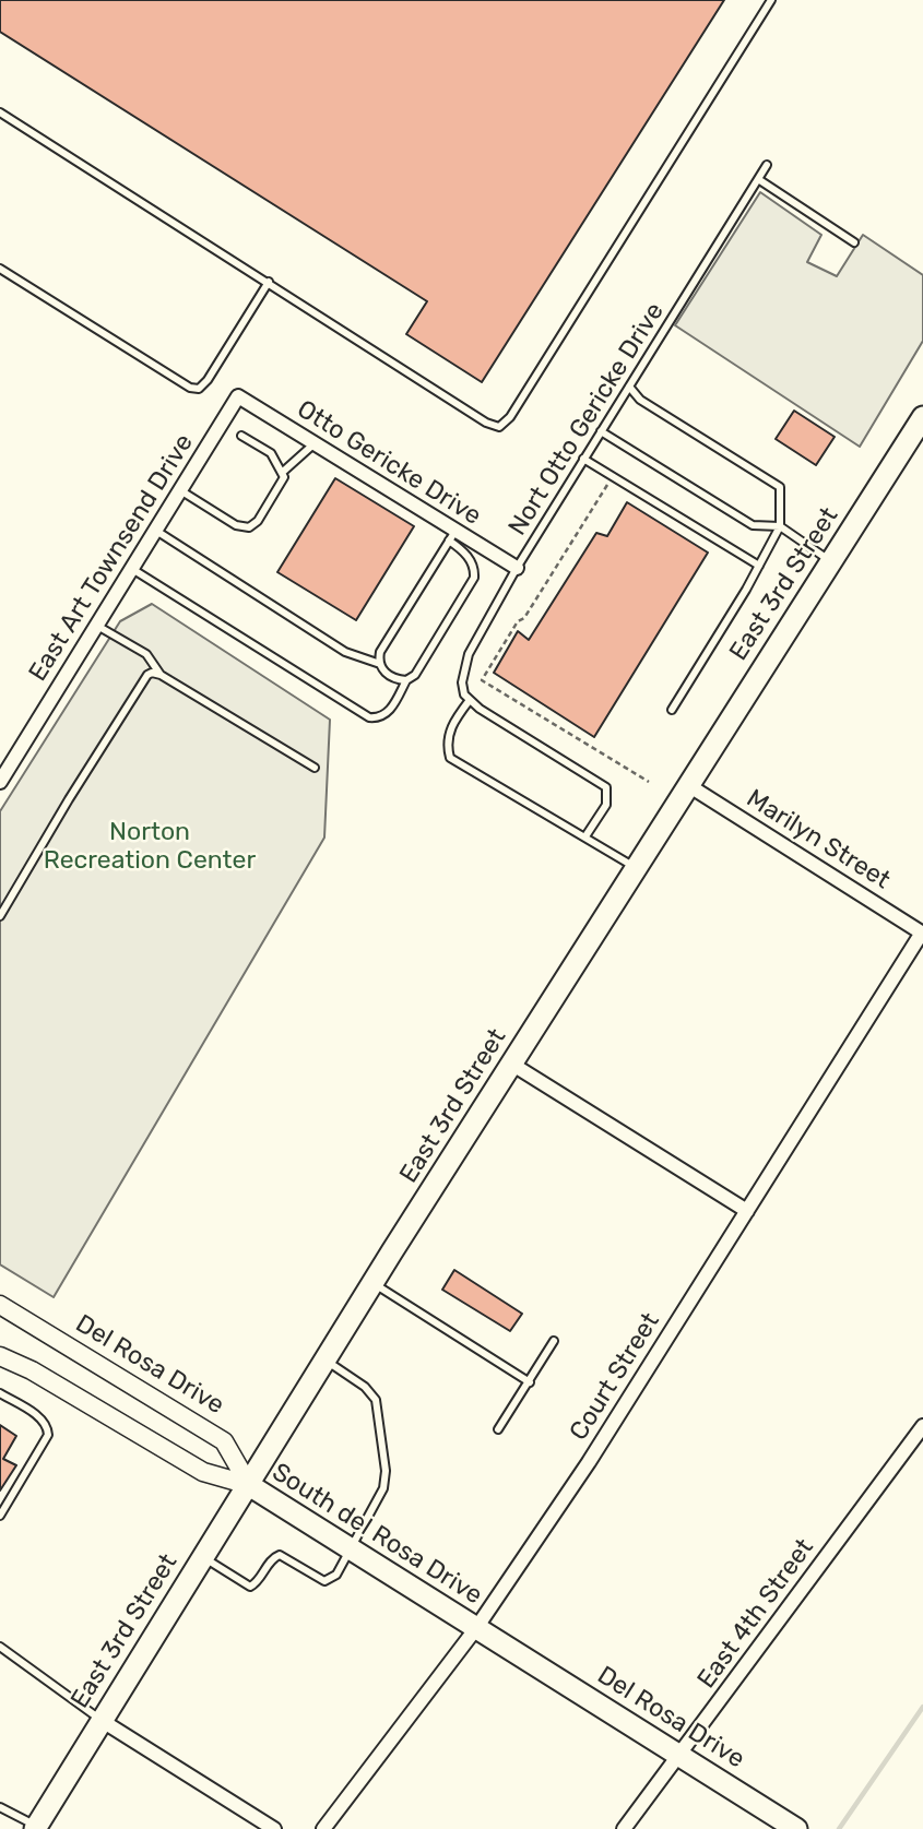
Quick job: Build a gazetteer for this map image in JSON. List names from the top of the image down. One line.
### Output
{"streets":{"main road":["East 3rd Street","Del Rosa Drive","South del Rosa Drive"],"street":["Otto Gericke Drive","East Art Townsend Drive","Marilyn Street","Court Street","East 4th Street"],"lane":["Nort Otto Gericke Drive"]},"crossings":[["Nort Otto Gericke Drive","Otto Gericke Drive"],["Otto Gericke Drive","East Art Townsend Drive"],["East 3rd Street","Marilyn Street"],["East 3rd Street","Del Rosa Drive"],["East 3rd Street","South del Rosa Drive"],["Marilyn Street","Court Street"],["Del Rosa Drive","Court Street"],["Del Rosa Drive","South del Rosa Drive"],["Del Rosa Drive","East 4th Street"],["Court Street","South del Rosa Drive"]],"parks":["Norton Recreation Center"]}
